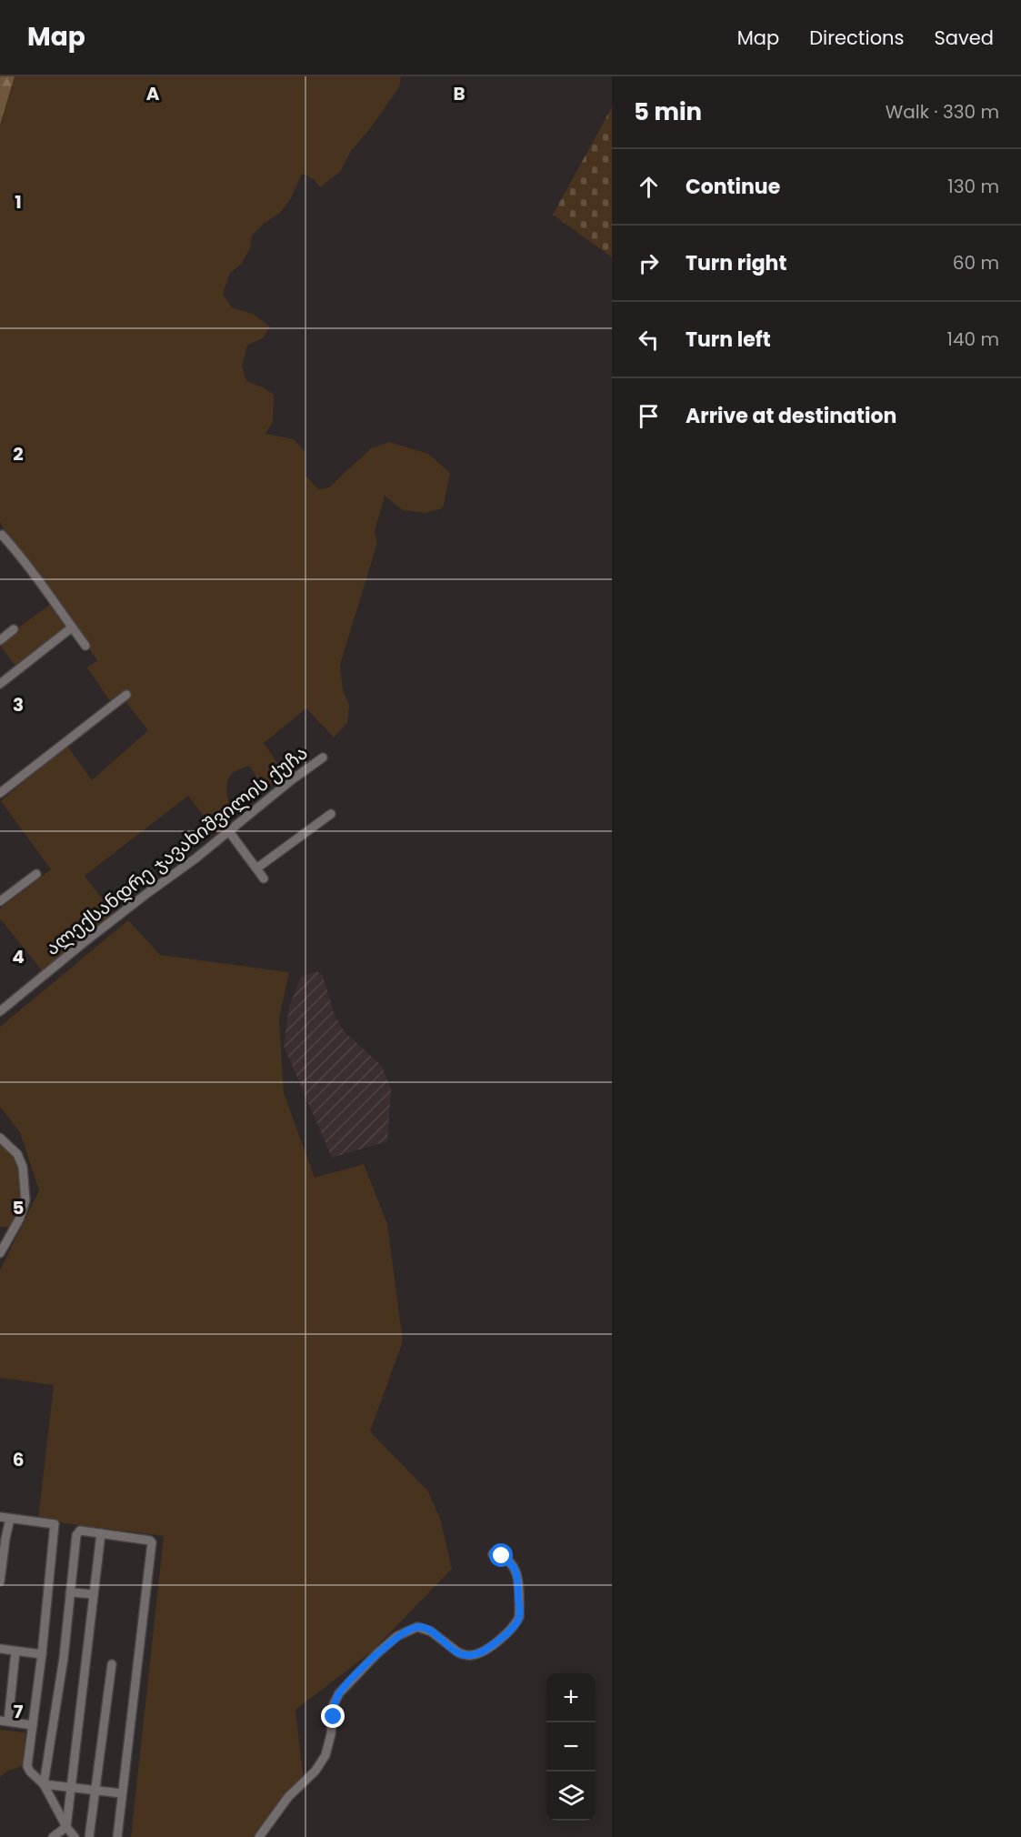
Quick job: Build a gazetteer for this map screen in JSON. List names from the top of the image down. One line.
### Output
{"streets":{"street":["ალექსანდრე ჯავახიშვილის ქუჩა"]},"page":{"header":"Map","nav":["Map","Directions","Saved"],"heading":["5 min","Walk · 330 m"],"list":[["Continue","130 m"],["Turn right","60 m"],["Turn left","140 m"],"Arrive at destination"],"map_buttons":["+","−"]},"grid":{"columns":["A","B"],"rows":["1","2","3","4","5","6","7"]}}
